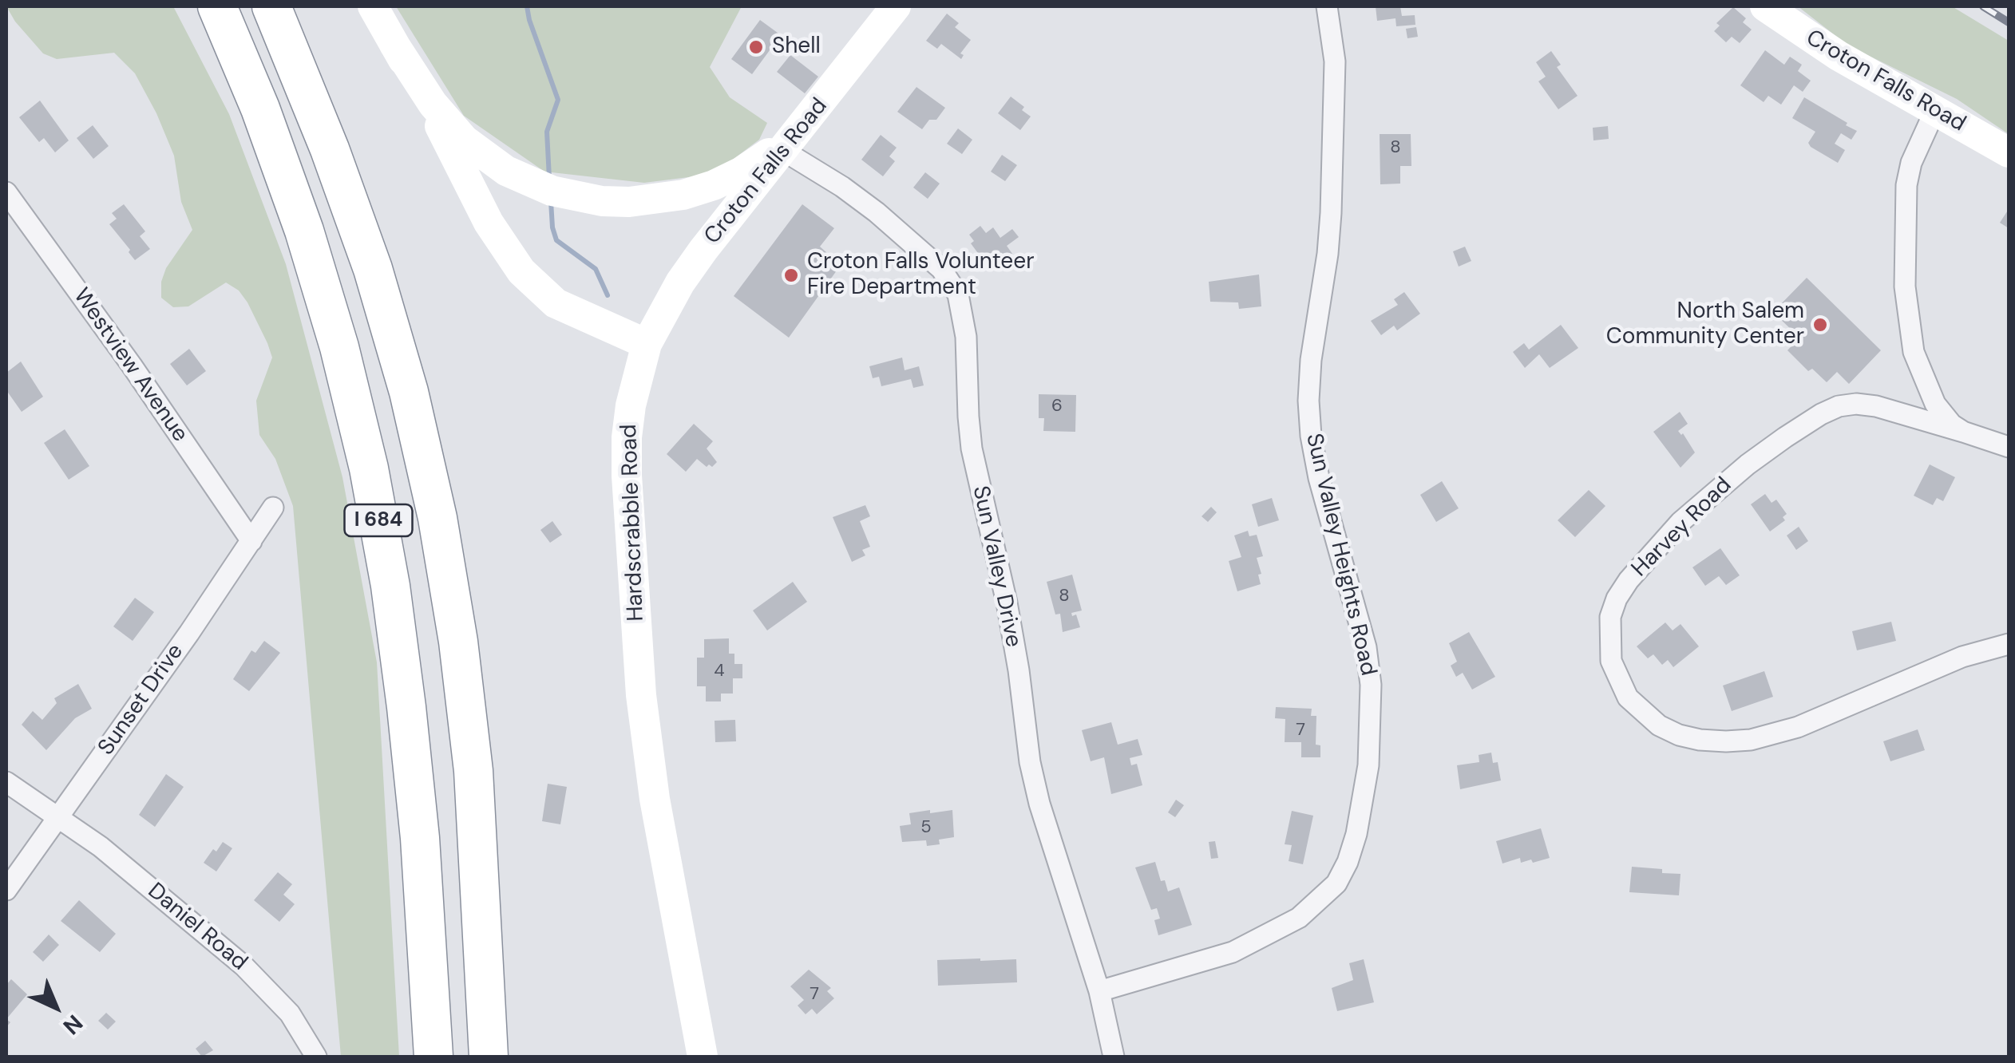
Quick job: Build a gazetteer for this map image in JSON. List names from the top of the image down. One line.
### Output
{"streets":{"highway":["I 684"],"main road":["Croton Falls Road","Hardscrabble Road"],"street":["Westview Avenue","Harvey Road","Sun Valley Heights Road","Sun Valley Drive","Sunset Drive","Daniel Road"]},"crossings":[["Croton Falls Road","Hardscrabble Road"],["Croton Falls Road","Sun Valley Drive"],["Westview Avenue","Sunset Drive"],["Sun Valley Heights Road","Sun Valley Drive"],["Sunset Drive","Daniel Road"]],"places":["Shell","Croton Falls Volunteer Fire Department","North Salem Community Center"],"house_numbers":["8","6","8","4","7","5","7"],"north":"bottom right"}
